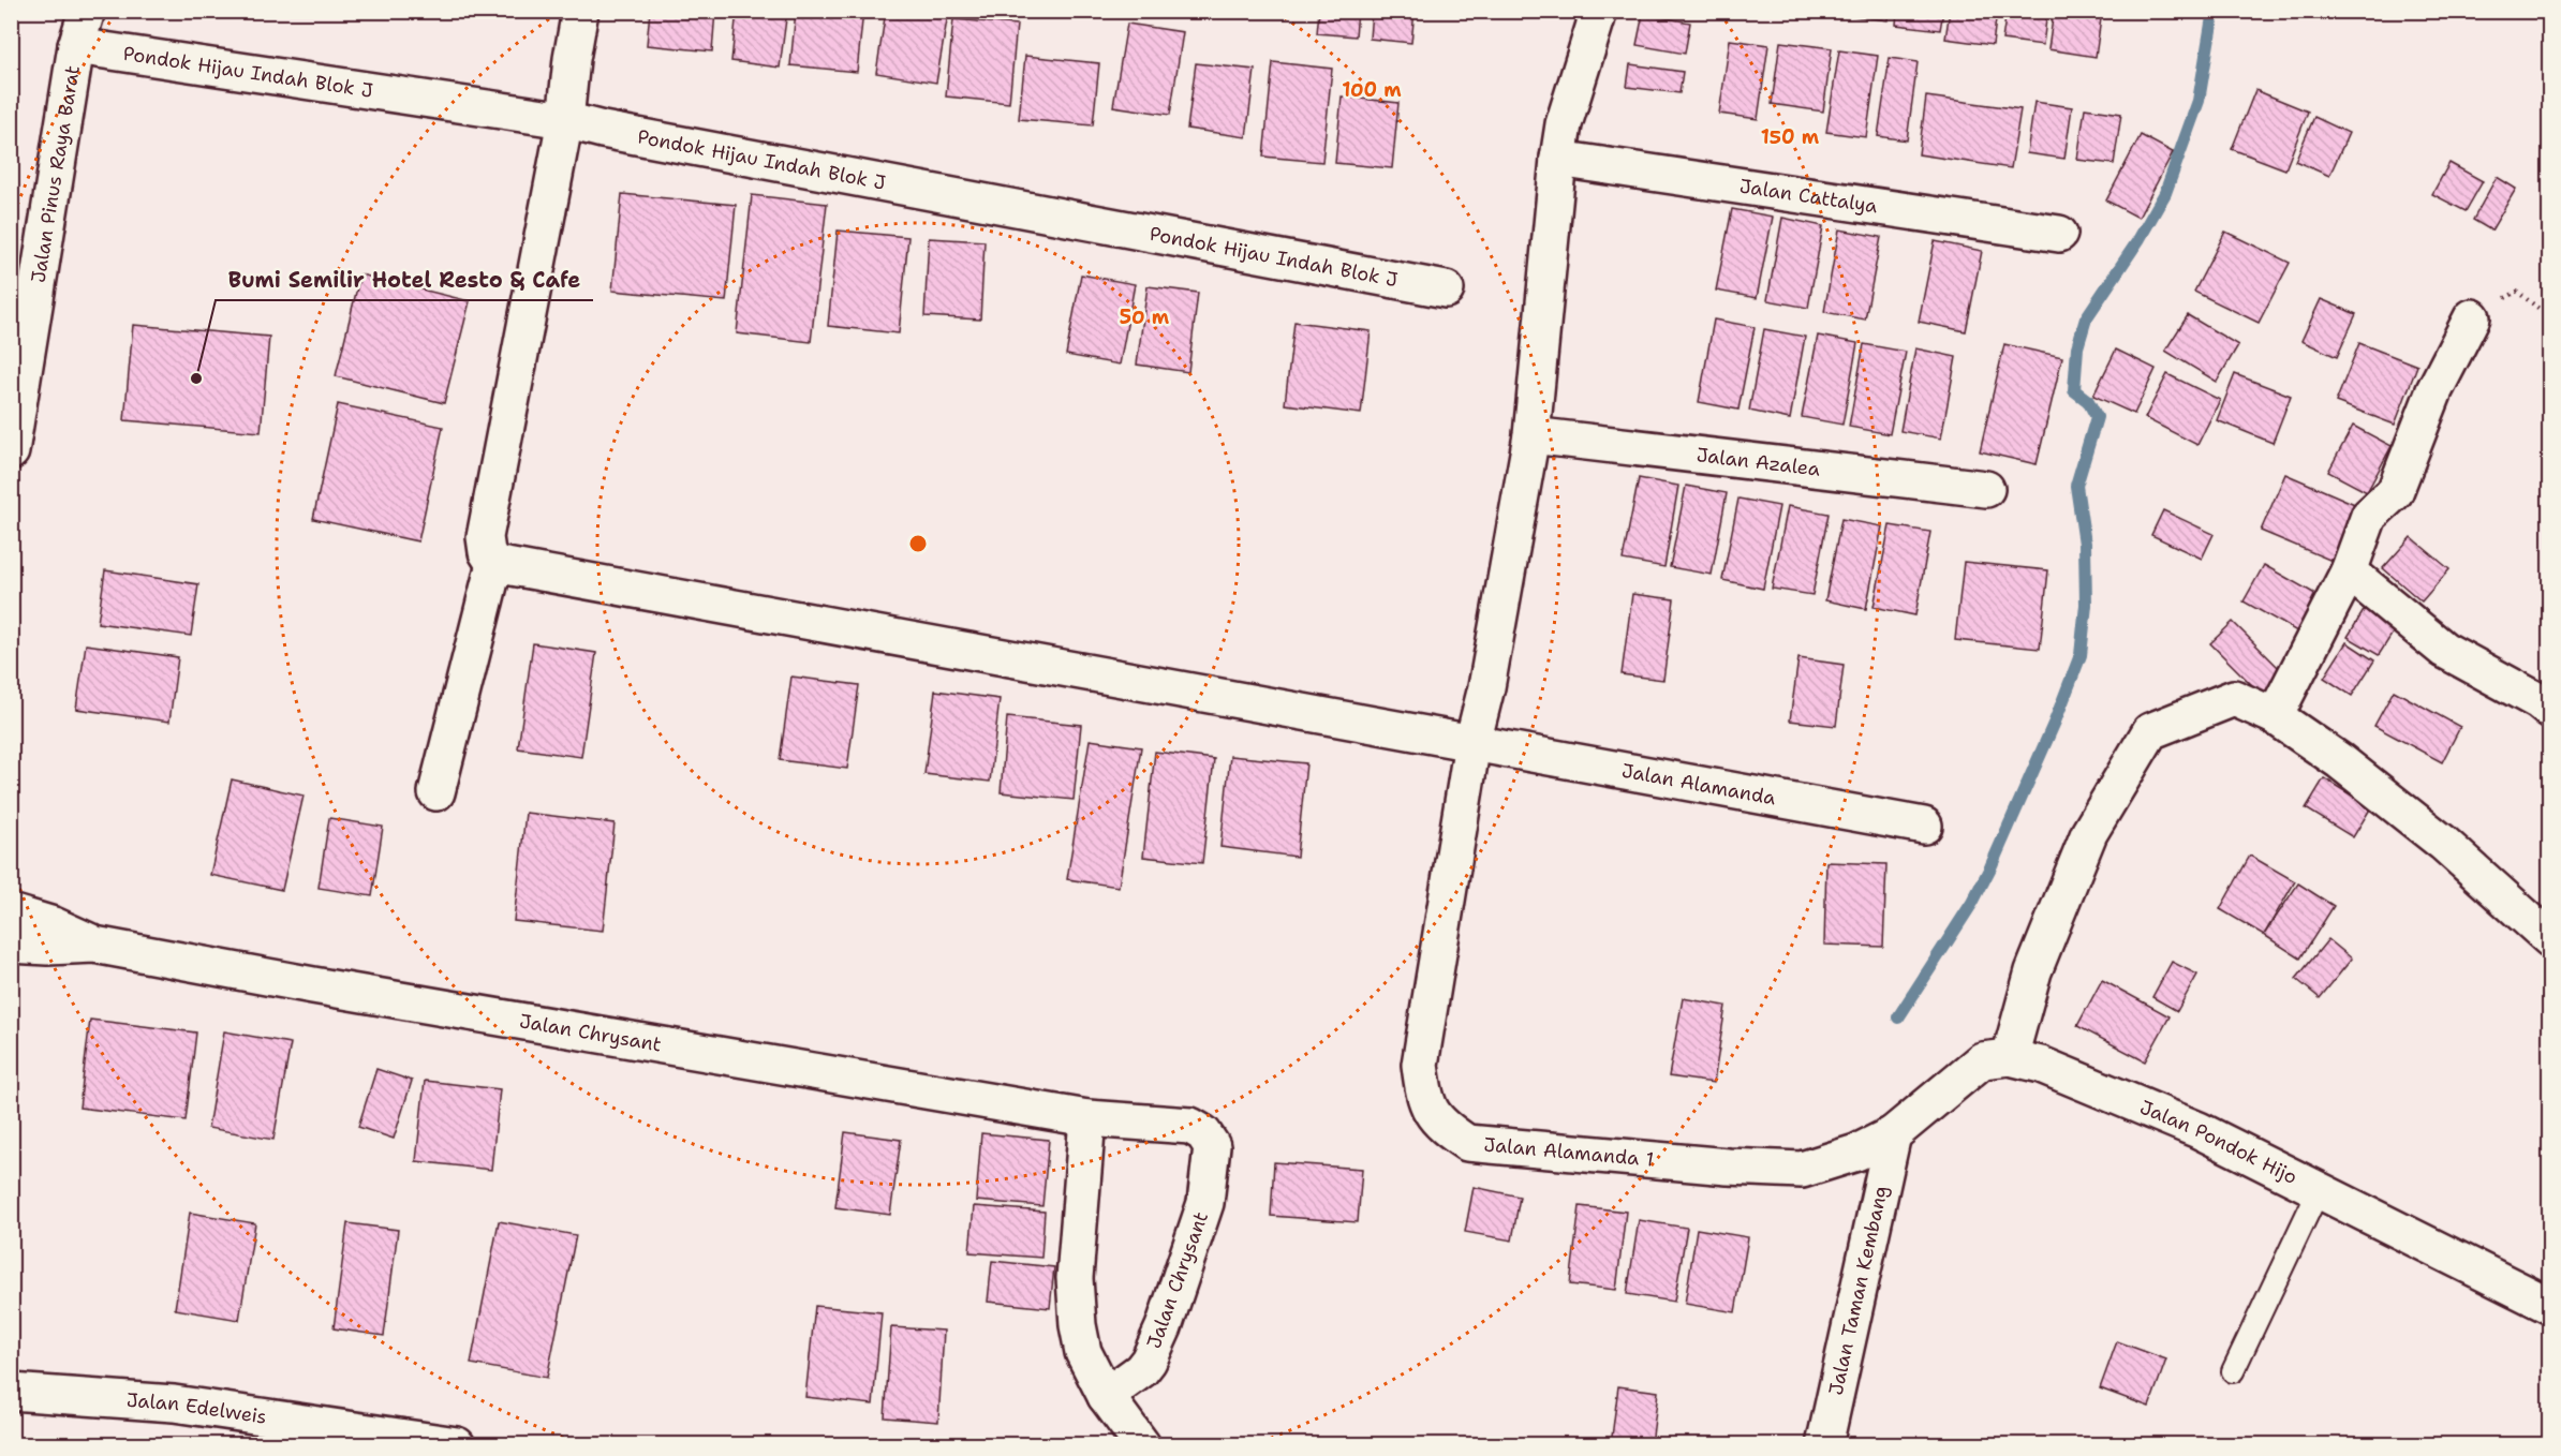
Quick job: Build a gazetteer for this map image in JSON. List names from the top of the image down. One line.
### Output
{"streets":{"street":["Pondok Hijau Indah Blok J","Jalan Pinus Raya Barat","Jalan Cattalya","Jalan Azalea","Jalan Alamanda","Jalan Chrysant","Jalan Pondok Hijo","Jalan Alamanda 1","Jalan Taman Kembang","Jalan Edelweis"]},"crossings":[["Pondok Hijau Indah Blok J","Jalan Pinus Raya Barat"],["Jalan Cattalya","Jalan Alamanda 1"],["Jalan Azalea","Jalan Alamanda 1"],["Jalan Alamanda","Jalan Alamanda 1"],["Jalan Pondok Hijo","Jalan Alamanda 1"],["Jalan Pondok Hijo","Jalan Taman Kembang"],["Jalan Alamanda 1","Jalan Taman Kembang"]],"places":["Bumi Semilir Hotel Resto & Cafe"],"rings":["100 m","150 m","50 m"]}
